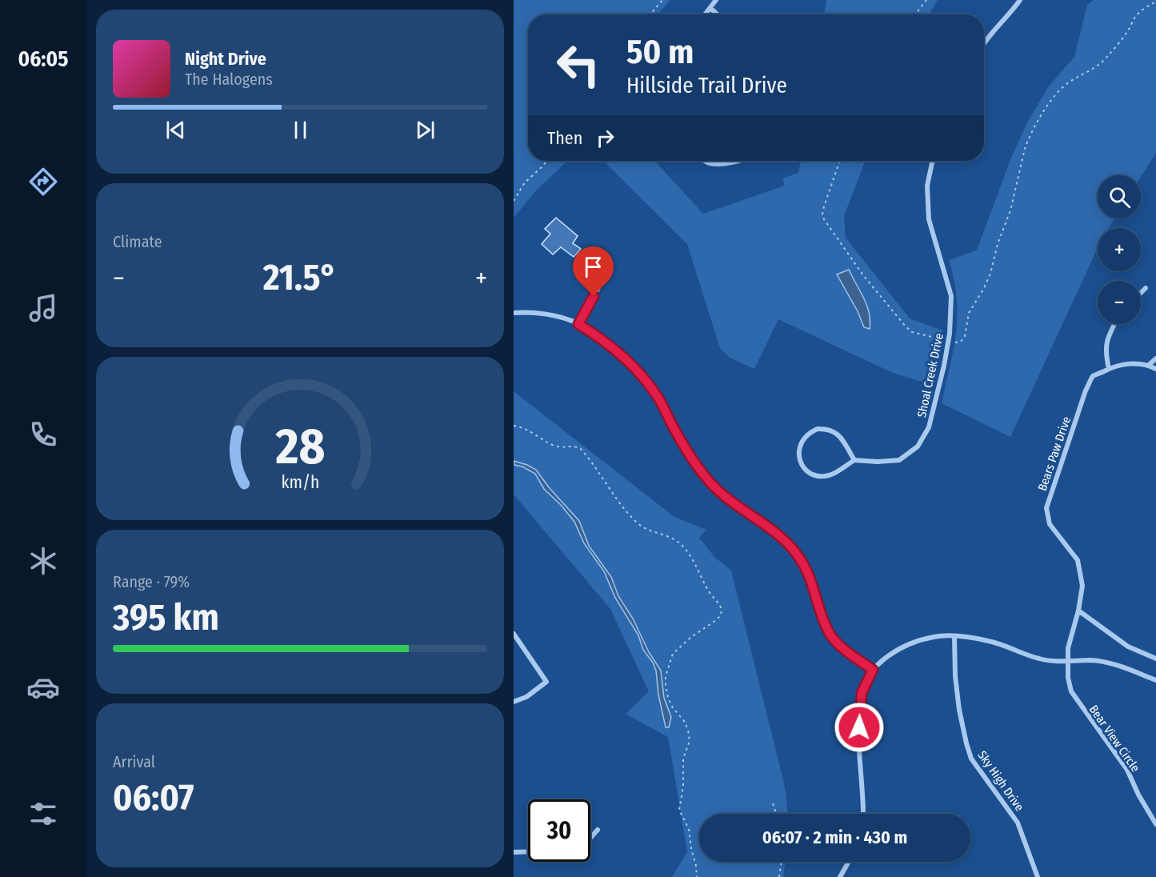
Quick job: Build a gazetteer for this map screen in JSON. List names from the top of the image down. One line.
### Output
{"streets":{"street":["Shoal Creek Drive","Bears Paw Drive","Bear View Circle","Sky High Drive"]},"crossings":[["Bears Paw Drive","Bear View Circle"]],"page":{"tabs":"06:05","turn":["50 m","Hillside Trail Drive"],"song":["Night Drive","The Halogens"],"then":"Then","map_buttons":["+","−"],"tile":["Climate",["Range · 79%","395 km"],["Arrival","06:07"]],"heat":["−","21.5°","+"],"limit":"30","trip":"06:07 · 2 min · 430 m","gauge":["28","km/h"]}}
